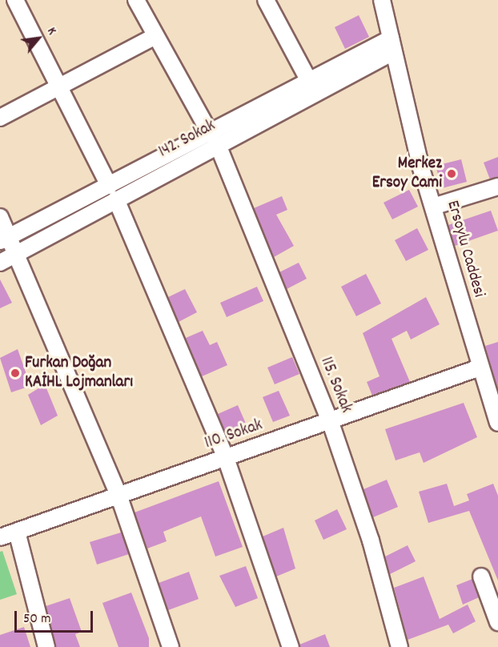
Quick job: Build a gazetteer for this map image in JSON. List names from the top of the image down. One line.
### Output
{"streets":{"street":["142. Sokak","Ersoylu Caddesi","115. Sokak","110. Sokak"]},"crossings":[["142. Sokak","Ersoylu Caddesi"],["142. Sokak","115. Sokak"],["Ersoylu Caddesi","110. Sokak"],["115. Sokak","110. Sokak"]],"places":["Merkez Ersoy Cami","Furkan Doğan KAİHL Lojmanları"],"scale_bar":"50 m","north":"top right"}
